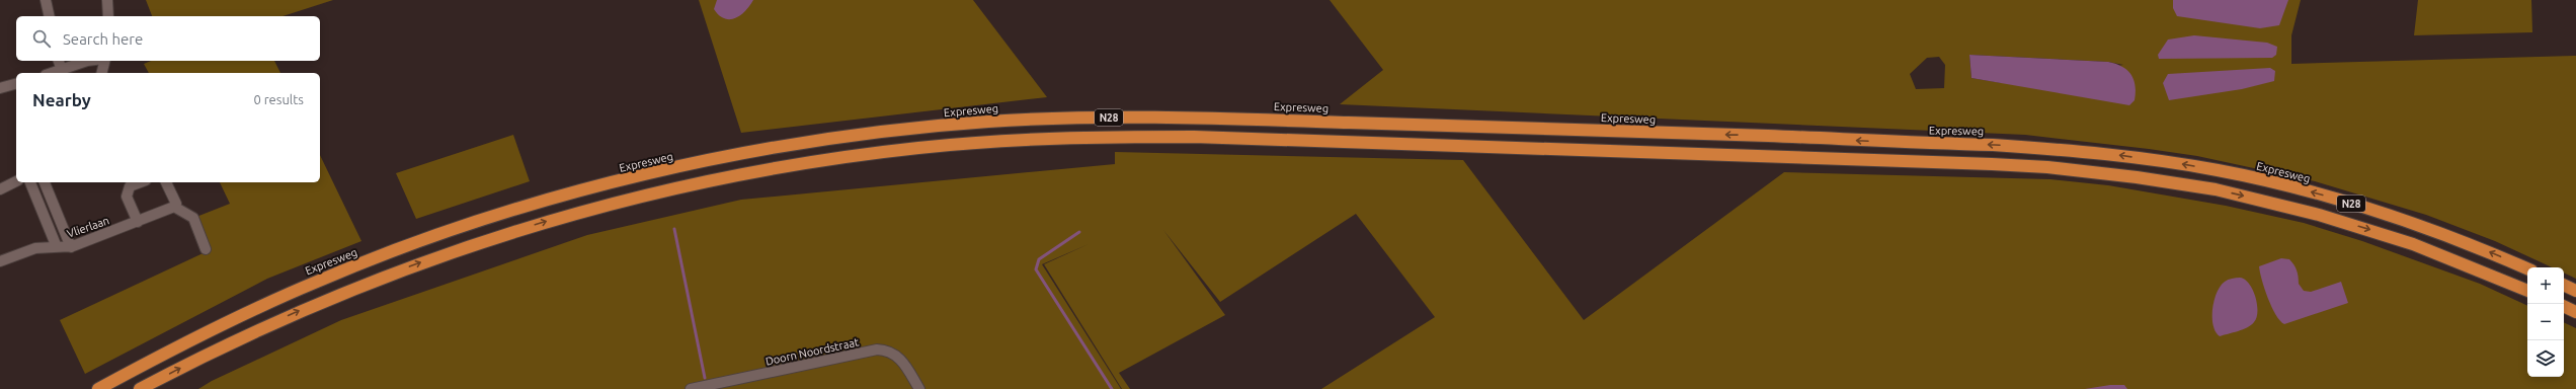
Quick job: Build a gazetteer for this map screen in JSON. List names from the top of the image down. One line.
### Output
{"streets":{"highway":["Expresweg","N28"],"street":["Vlierlaan","Doorn Noordstraat"]},"page":{"search":"Search here","heading":["Nearby","0 results"],"map_buttons":["+","−"]}}
